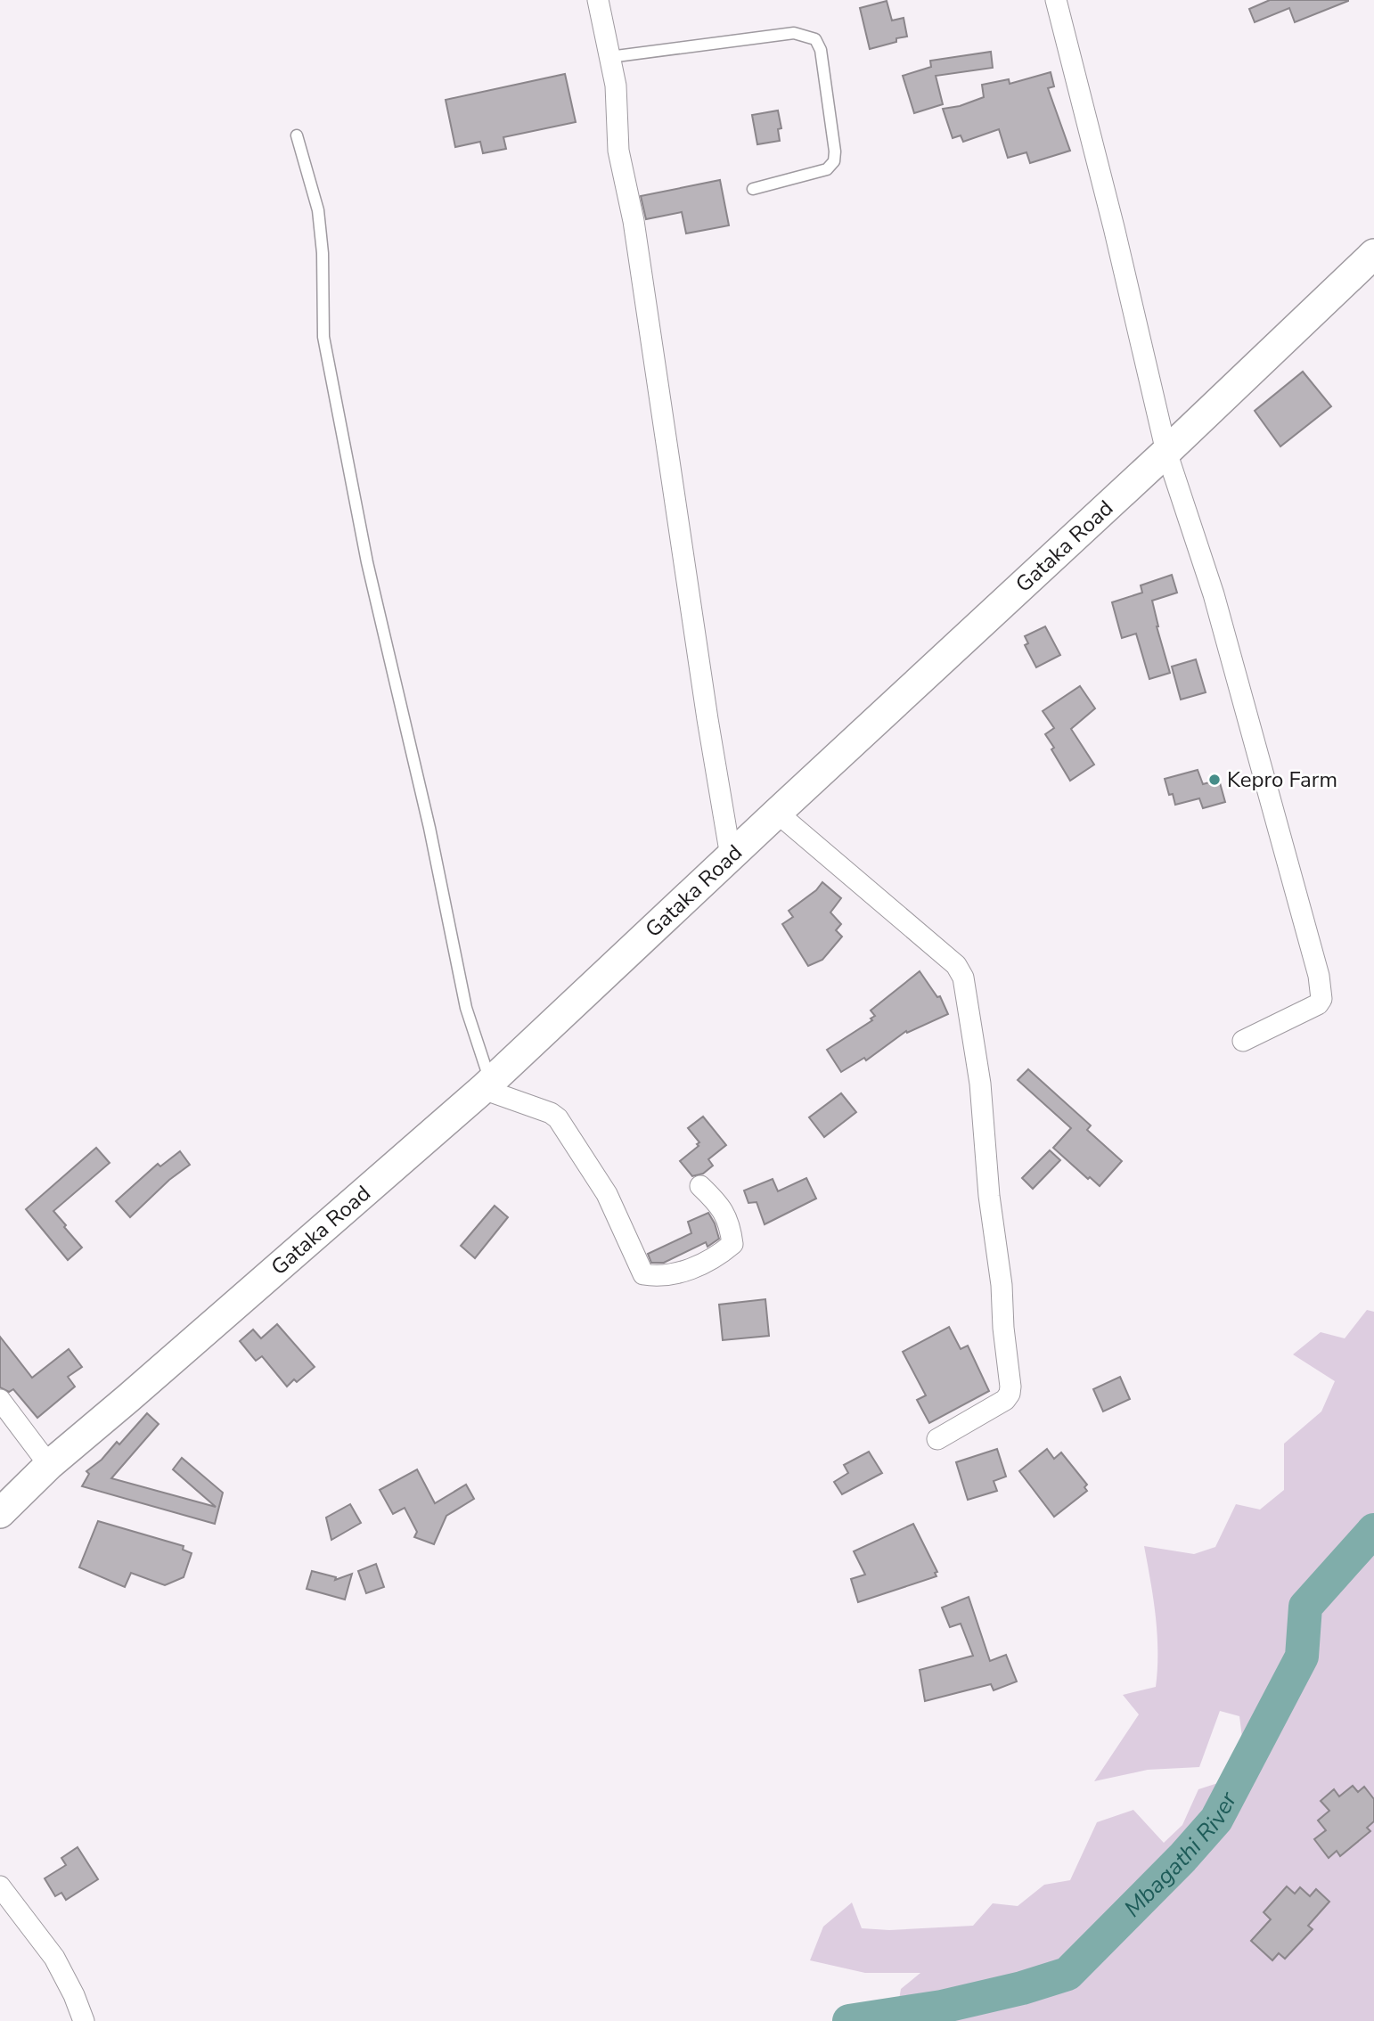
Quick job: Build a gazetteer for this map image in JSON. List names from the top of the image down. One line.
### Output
{"streets":{"street":["Gataka Road"]},"water":["Mbagathi River"],"places":["Kepro Farm"]}
